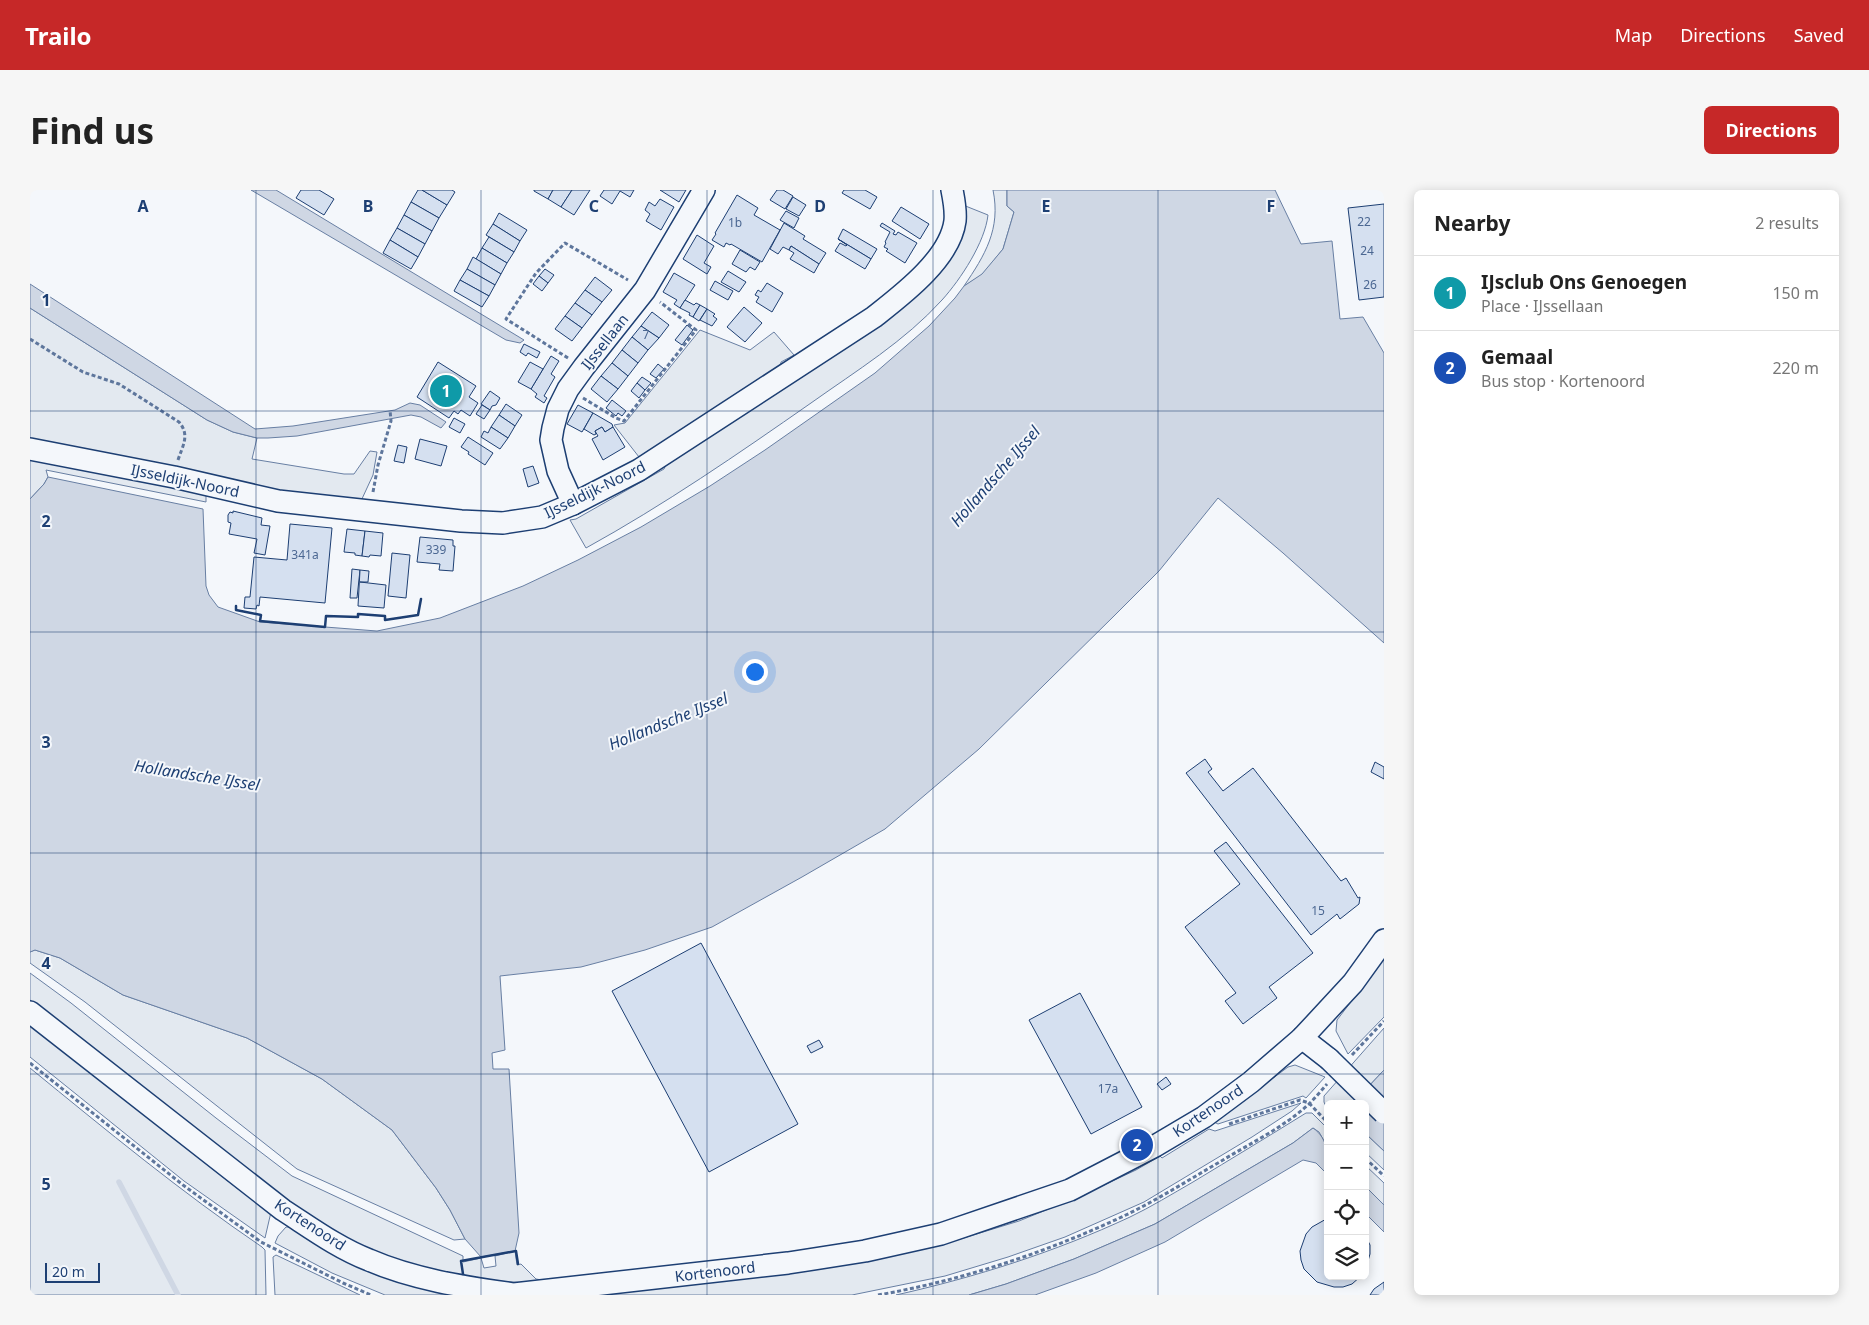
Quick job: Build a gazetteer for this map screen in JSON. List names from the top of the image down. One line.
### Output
{"streets":{"street":["IJssellaan","IJsseldijk-Noord","Kortenoord"]},"crossings":[["IJssellaan","IJsseldijk-Noord"]],"water":["Hollandsche IJssel"],"house_numbers":["22","1b","24","26","7","339","341a","15","17a"],"scale_bar":"20 m","page":{"header":"Trailo","nav":["Map","Directions","Saved"],"buttons":"Directions","title":"Find us","heading":["Nearby","2 results"],"list":[{"mark":"1","name":"IJsclub Ons Genoegen","note":"Place · IJssellaan","value":"150 m"},{"mark":"2","name":"Gemaal","note":"Bus stop · Kortenoord","value":"220 m"}],"pins":["1","2"],"map_buttons":["+","−"],"scale":"20 m"},"grid":{"columns":["A","B","C","D","E","F"],"rows":["1","2","3","4","5"]}}
